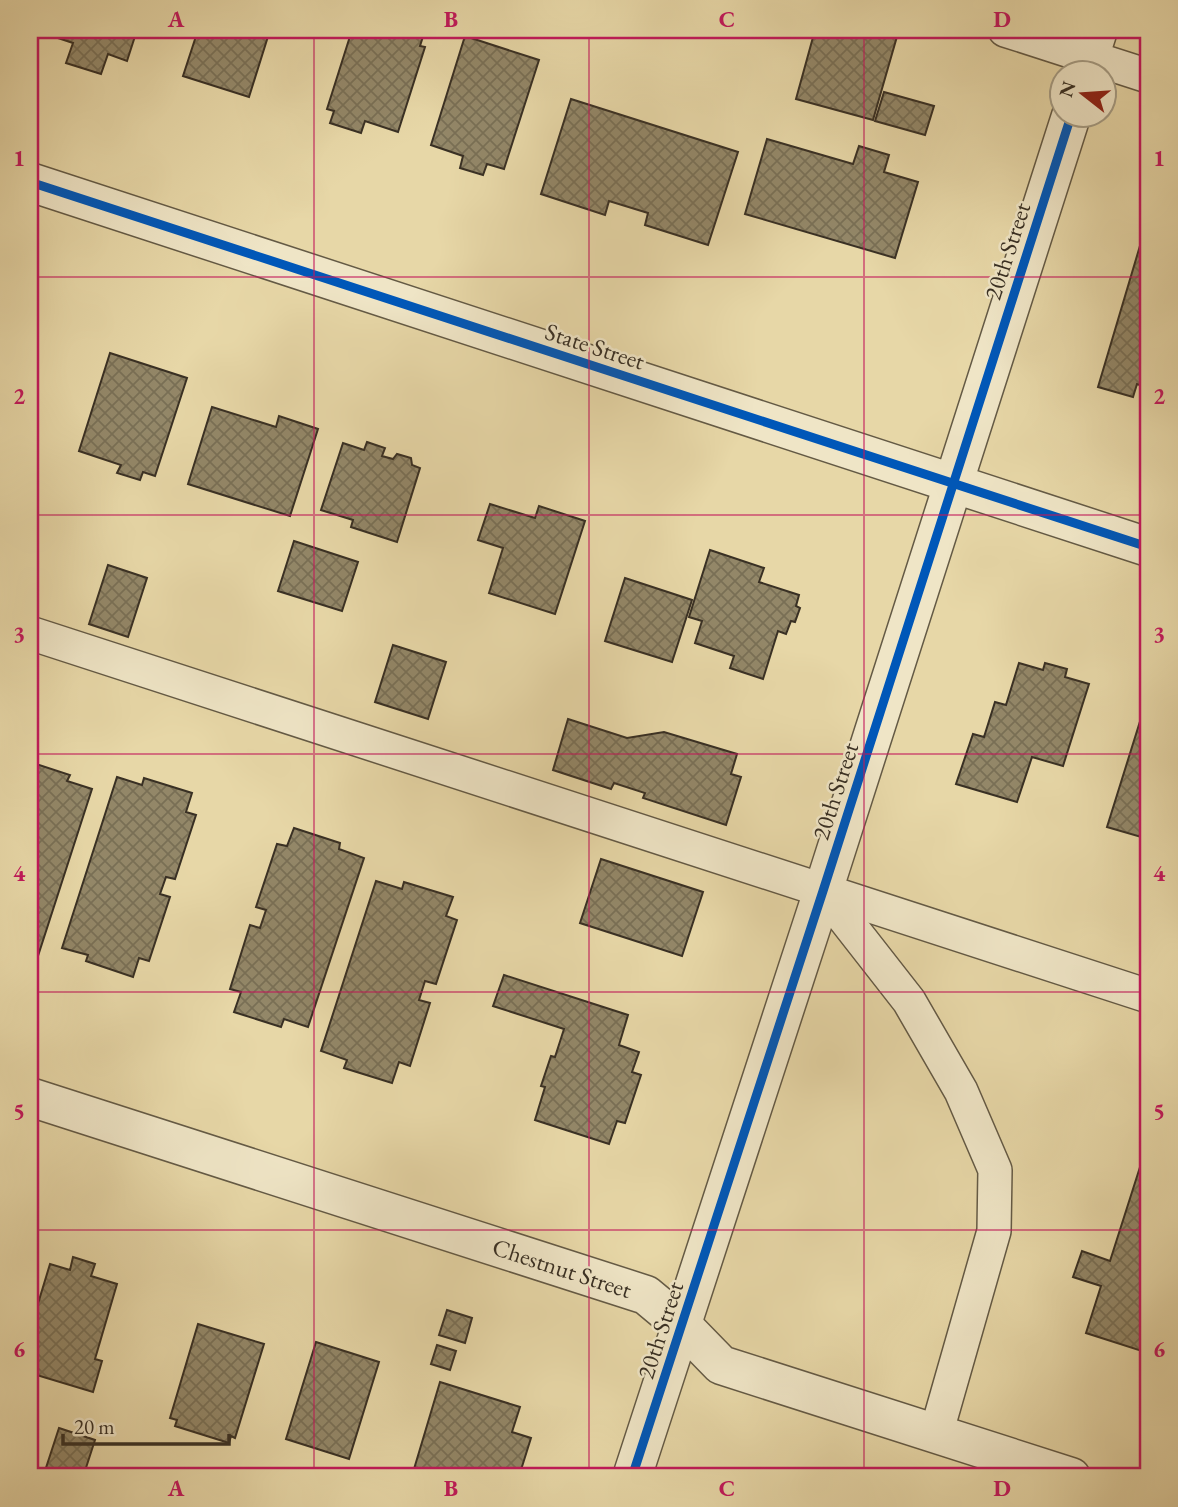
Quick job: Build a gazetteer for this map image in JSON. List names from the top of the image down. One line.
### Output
{"streets":{"street":["20th Street","State Street","Chestnut Street"]},"crossings":[["20th Street","State Street"],["20th Street","Chestnut Street"]],"scale_bar":"20 m","north":"left","grid":{"columns":["A","B","C","D"],"rows":["1","2","3","4","5","6"]}}
